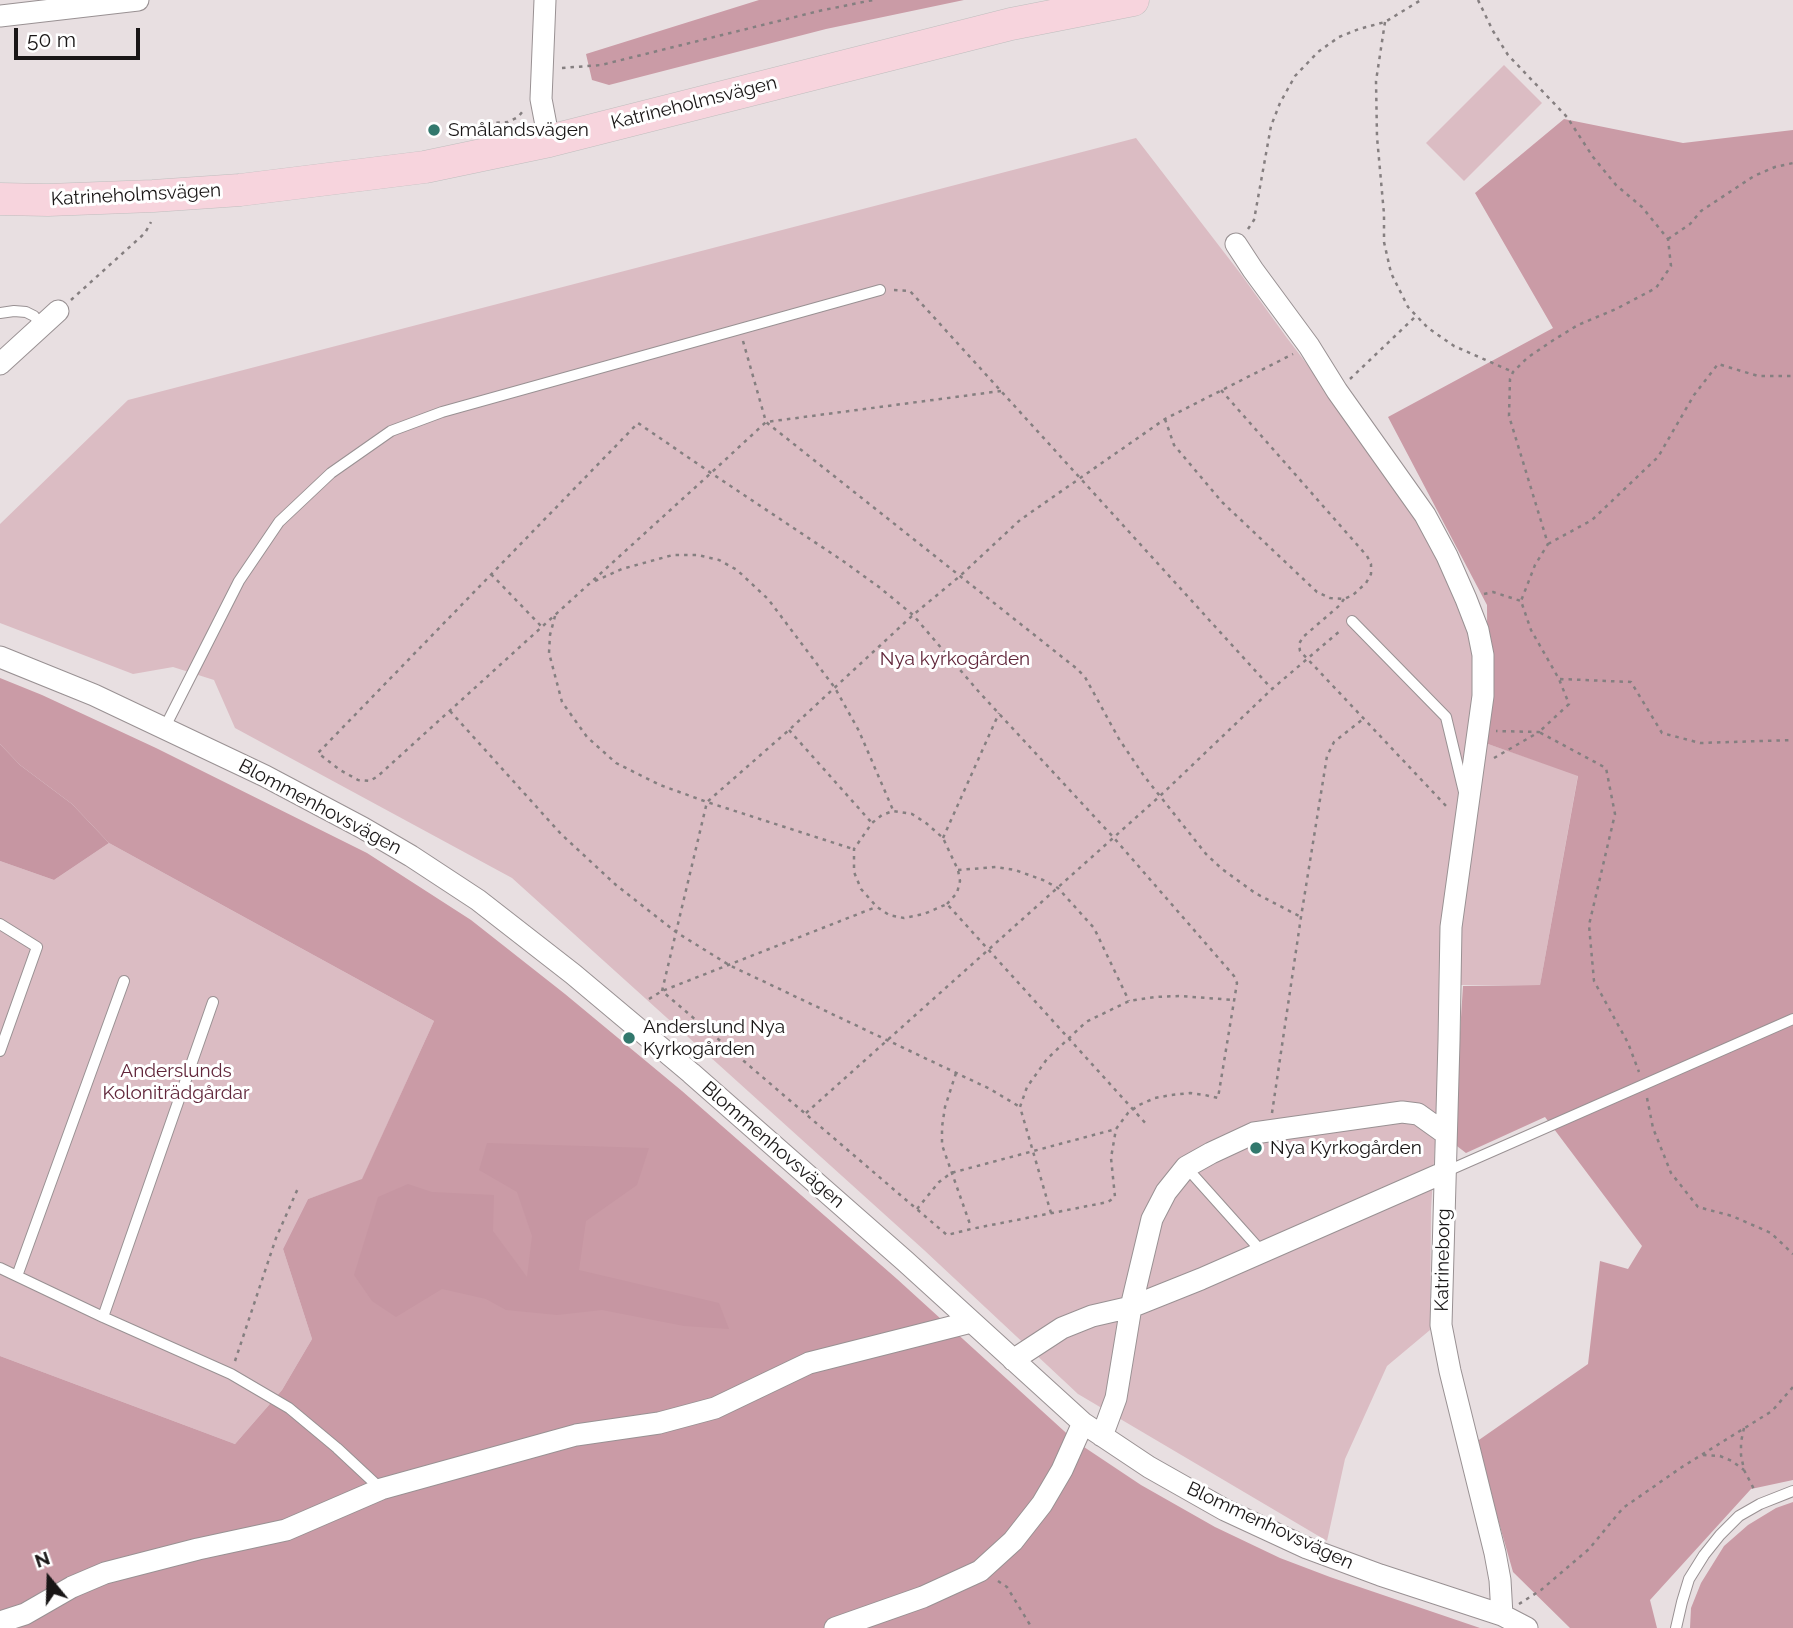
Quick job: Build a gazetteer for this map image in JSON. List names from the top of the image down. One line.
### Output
{"streets":{"main road":["Katrineholmsvägen"],"street":["Blommenhovsvägen","Katrineborg"]},"crossings":[["Blommenhovsvägen","Katrineborg"]],"parks":["Nya kyrkogården","Anderslunds Koloniträdgårdar"],"places":["Smålandsvägen","Anderslund Nya Kyrkogården","Nya Kyrkogården"],"scale_bar":"50 m","north":"top"}
